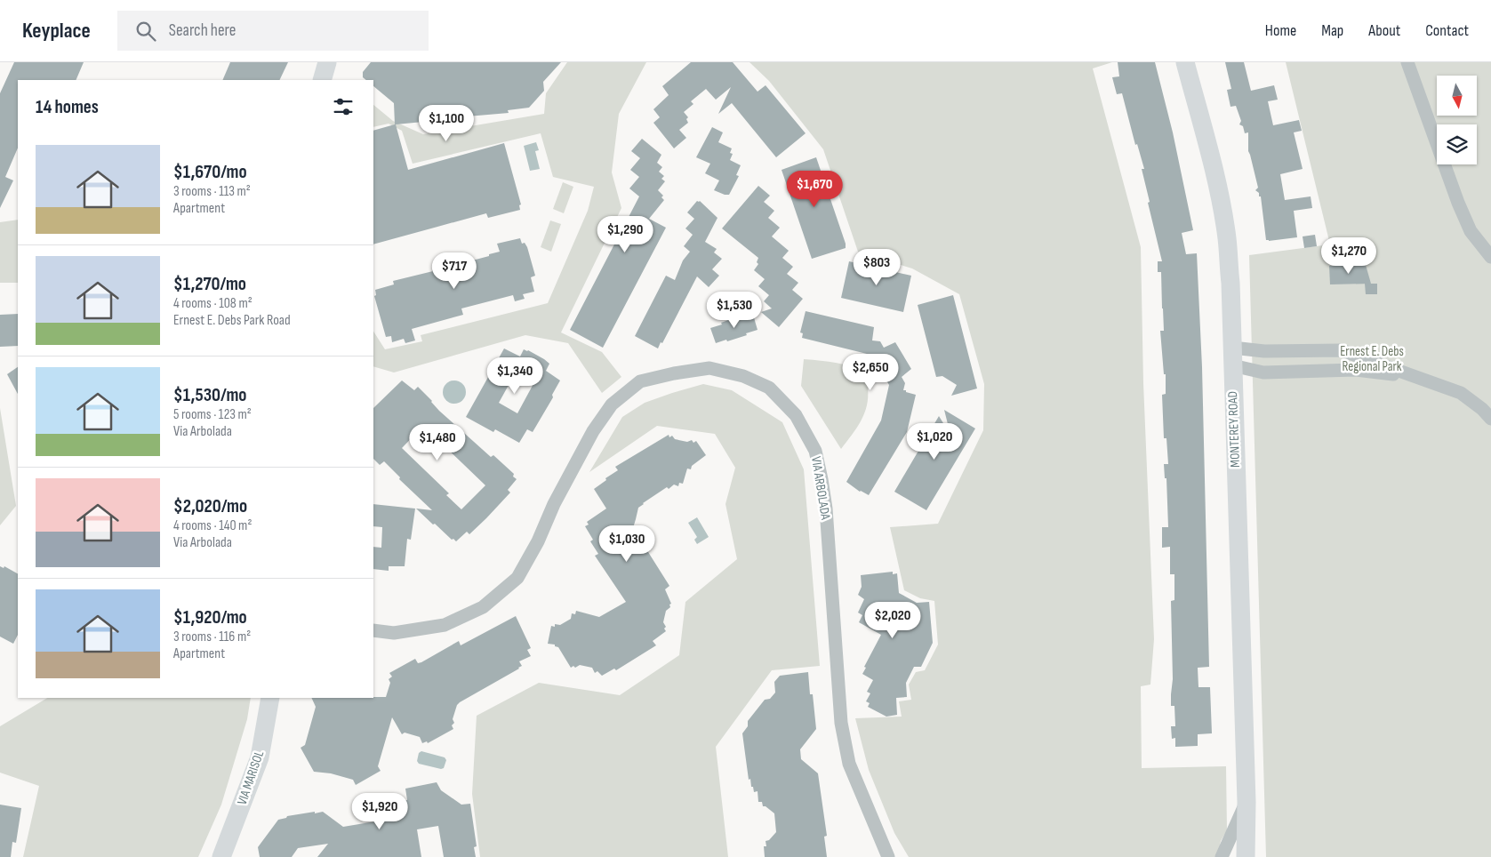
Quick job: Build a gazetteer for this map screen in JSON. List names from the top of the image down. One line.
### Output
{"streets":{"street":["MONTEREY ROAD","VIA ARBOLADA","VIA MARISOL"]},"parks":["Ernest E. Debs Regional Park"],"north":"bottom","page":{"header":"Keyplace","search":"Search here","nav":["Home","Map","About","Contact"],"heading":"14 homes","price":["$1,100","$1,670","$1,290","$1,270","$803","$717","$1,530","$2,650","$1,340","$1,020","$1,480","$1,030","$2,020","$1,920"],"list":[{"name":"$1,670/mo","note":"3 rooms · 113 m² · Apartment"},{"name":"$1,270/mo","note":"4 rooms · 108 m² · Ernest E. Debs Park Road"},{"name":"$1,530/mo","note":"5 rooms · 123 m² · Via Arbolada"},{"name":"$2,020/mo","note":"4 rooms · 140 m² · Via Arbolada"},{"name":"$1,920/mo","note":"3 rooms · 116 m² · Apartment"}]}}
